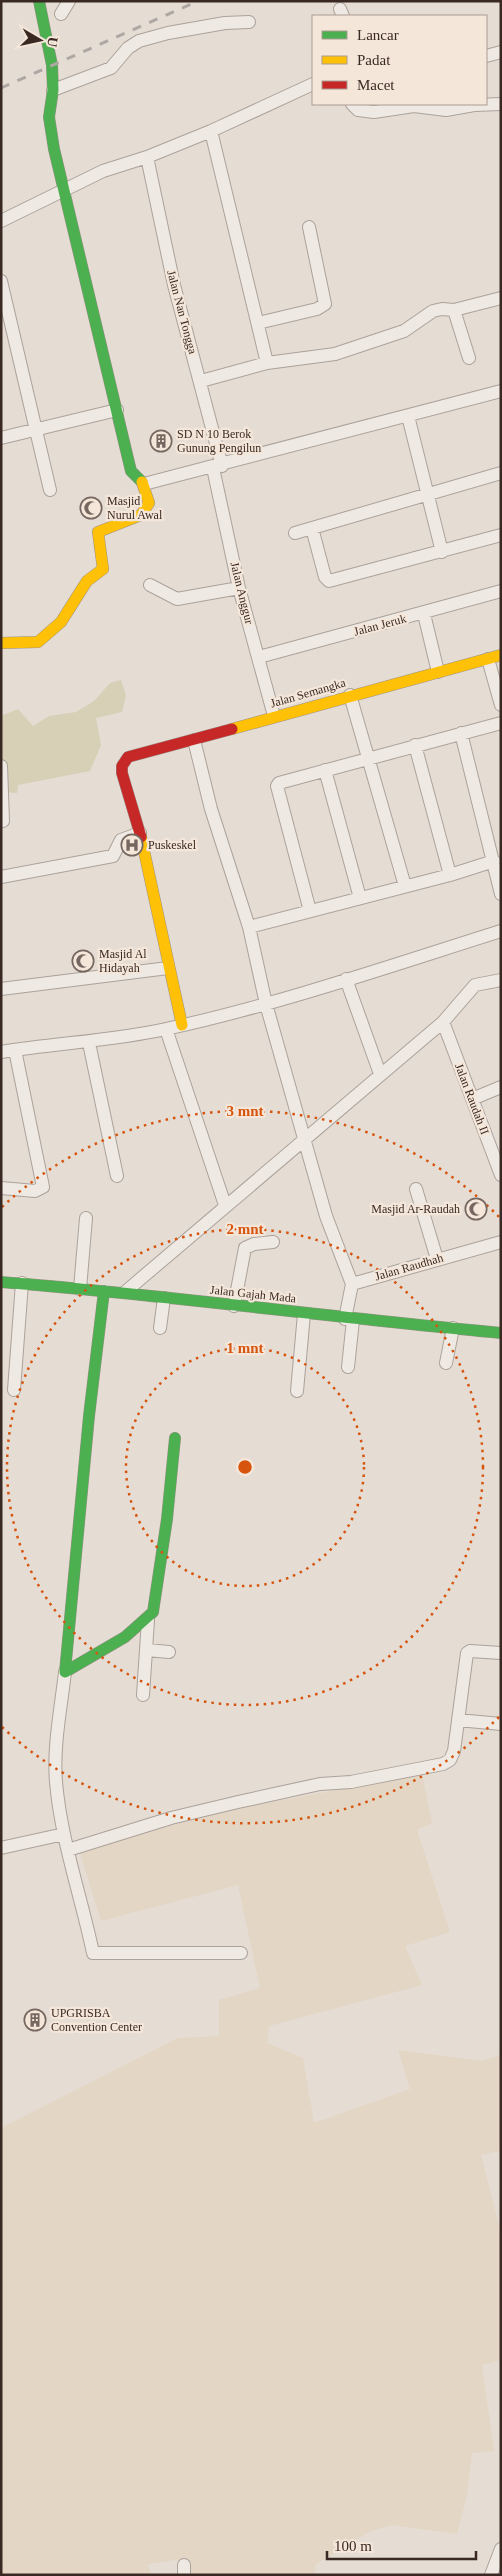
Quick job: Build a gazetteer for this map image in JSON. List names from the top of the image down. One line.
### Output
{"streets":{"street":["Jalan Nan Tongga","Jalan Anggur","Jalan Jeruk","Jalan Semangka","Jalan Raudah II","Jalan Raudhah","Jalan Gajah Mada"]},"crossings":[["Jalan Nan Tongga","Jalan Anggur"],["Jalan Anggur","Jalan Jeruk"],["Jalan Anggur","Jalan Semangka"]],"places":{"building":["SD N 10 Berok Gunung Pengilun","UPGRISBA Convention Center"],"mosque":["Masjid Nurul Awal","Masjid Al Hidayah","Masjid Ar-Raudah"],"hospital":["Puskeskel"]},"legend":["Lancar","Padat","Macet"],"scale_bar":"100 m","north":"right","rings":["3 mnt","2 mnt","1 mnt"]}
